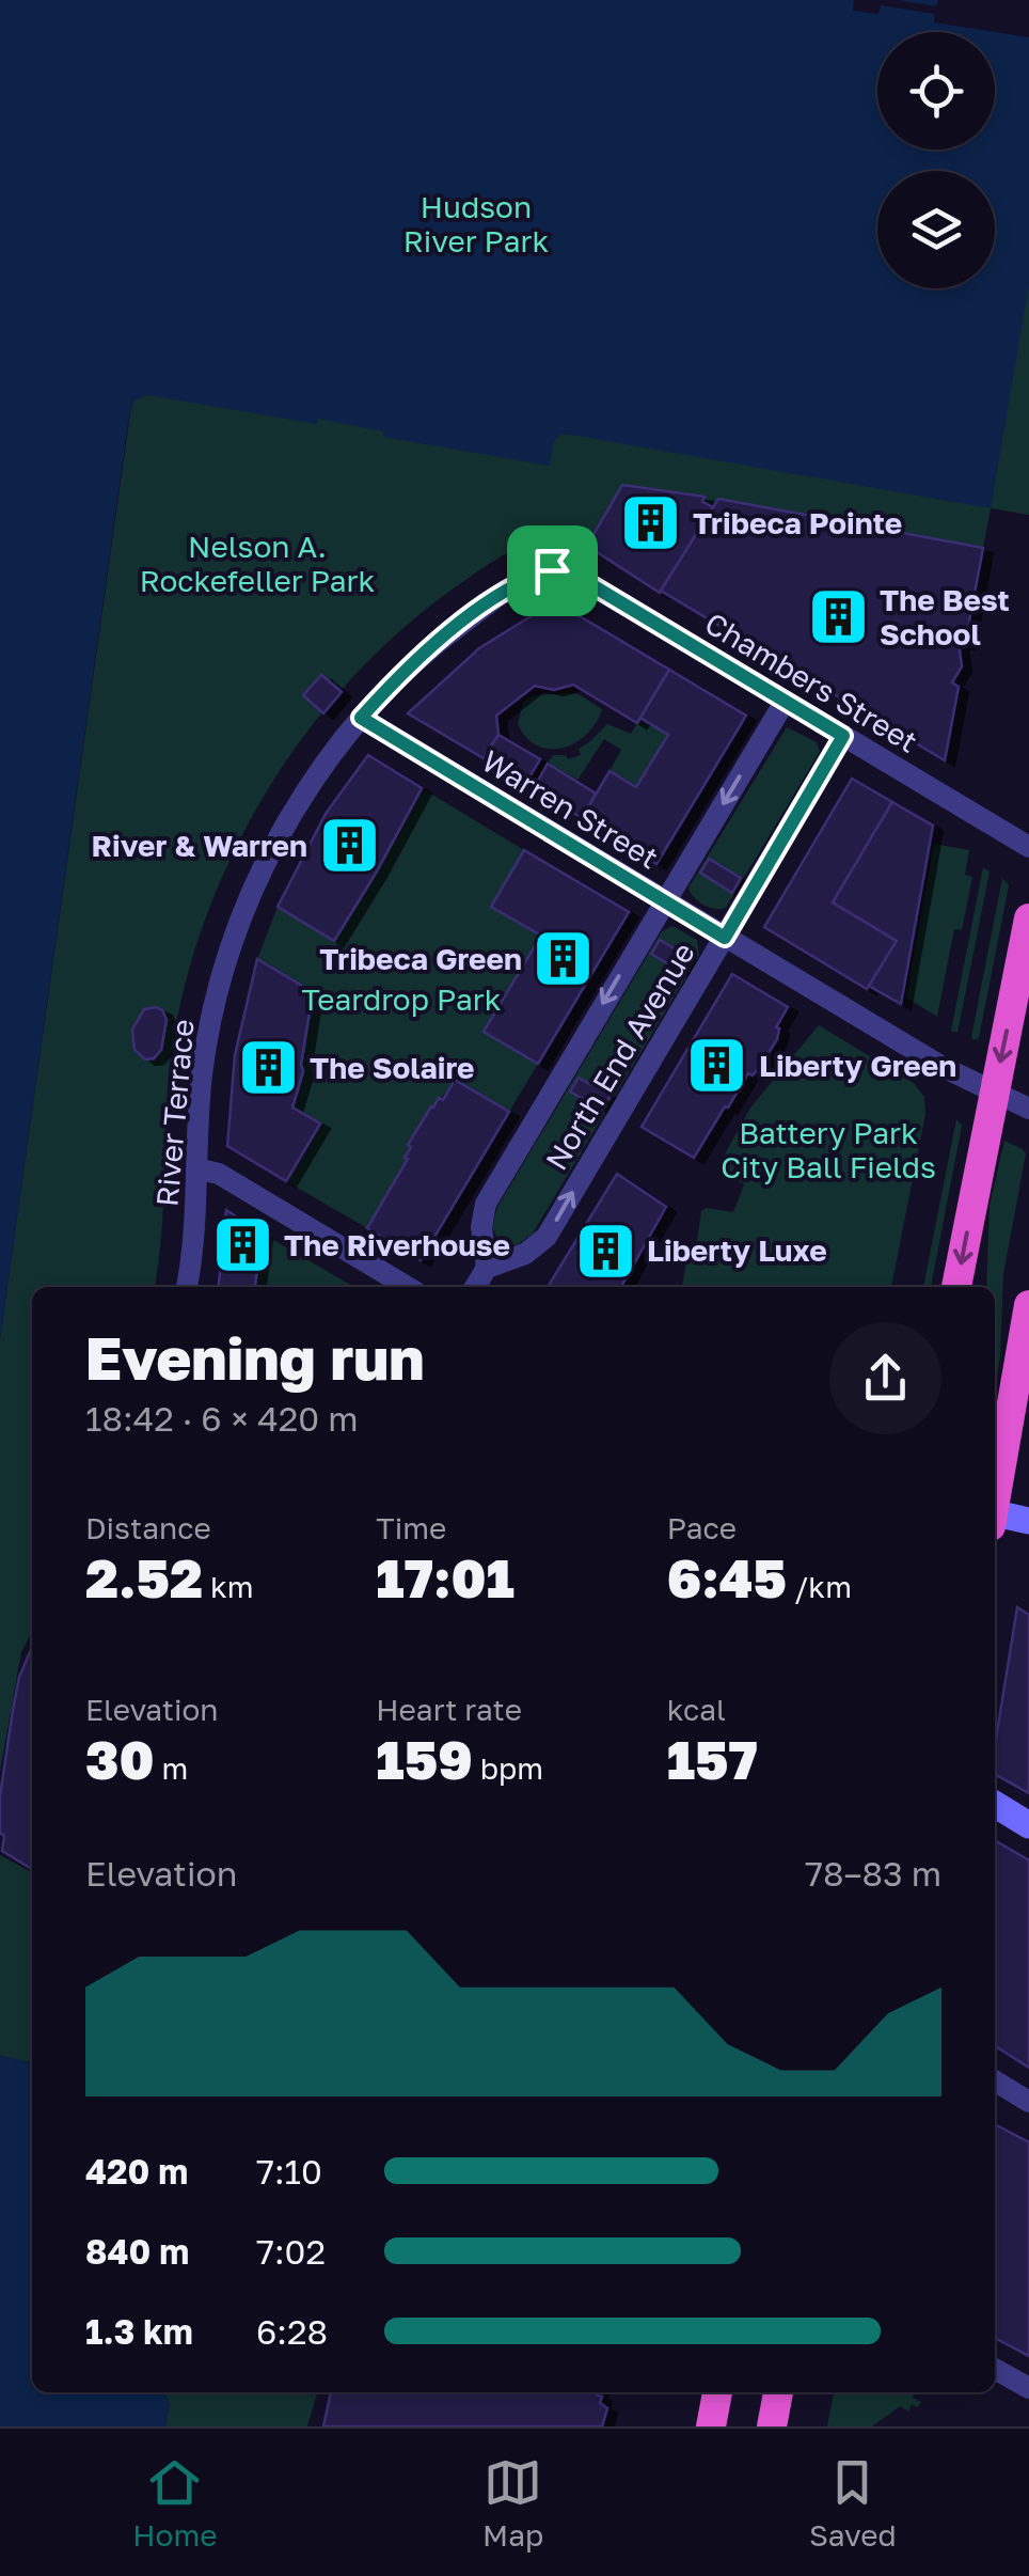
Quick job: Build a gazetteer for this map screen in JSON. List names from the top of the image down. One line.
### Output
{"streets":{"street":["Chambers Street","Warren Street","North End Avenue","River Terrace"]},"crossings":[["Chambers Street","North End Avenue"],["Chambers Street","River Terrace"],["Warren Street","North End Avenue"],["Warren Street","River Terrace"]],"parks":["Hudson River Park","Nelson A. Rockefeller Park","Teardrop Park","Battery Park City Ball Fields"],"places":{"building":["Tribeca Pointe","The Best School","River & Warren","Tribeca Green","Liberty Green","The Solaire","The Riverhouse","Liberty Luxe"]},"page":{"heading":["Evening run","18:42 · 6 × 420 m"],"stats":[["Distance","2.52 km"],["Time","17:01"],["Pace","6:45 /km"],["Elevation","30 m"],["Heart rate","159 bpm"],["kcal","157"]],"chart":["Elevation","78–83 m"],"list":[{"name":"420 m","note":"7:10"},{"name":"840 m","note":"7:02"},{"name":"1.3 km","note":"6:28"}],"tabs":["Home","Map","Saved"]}}
